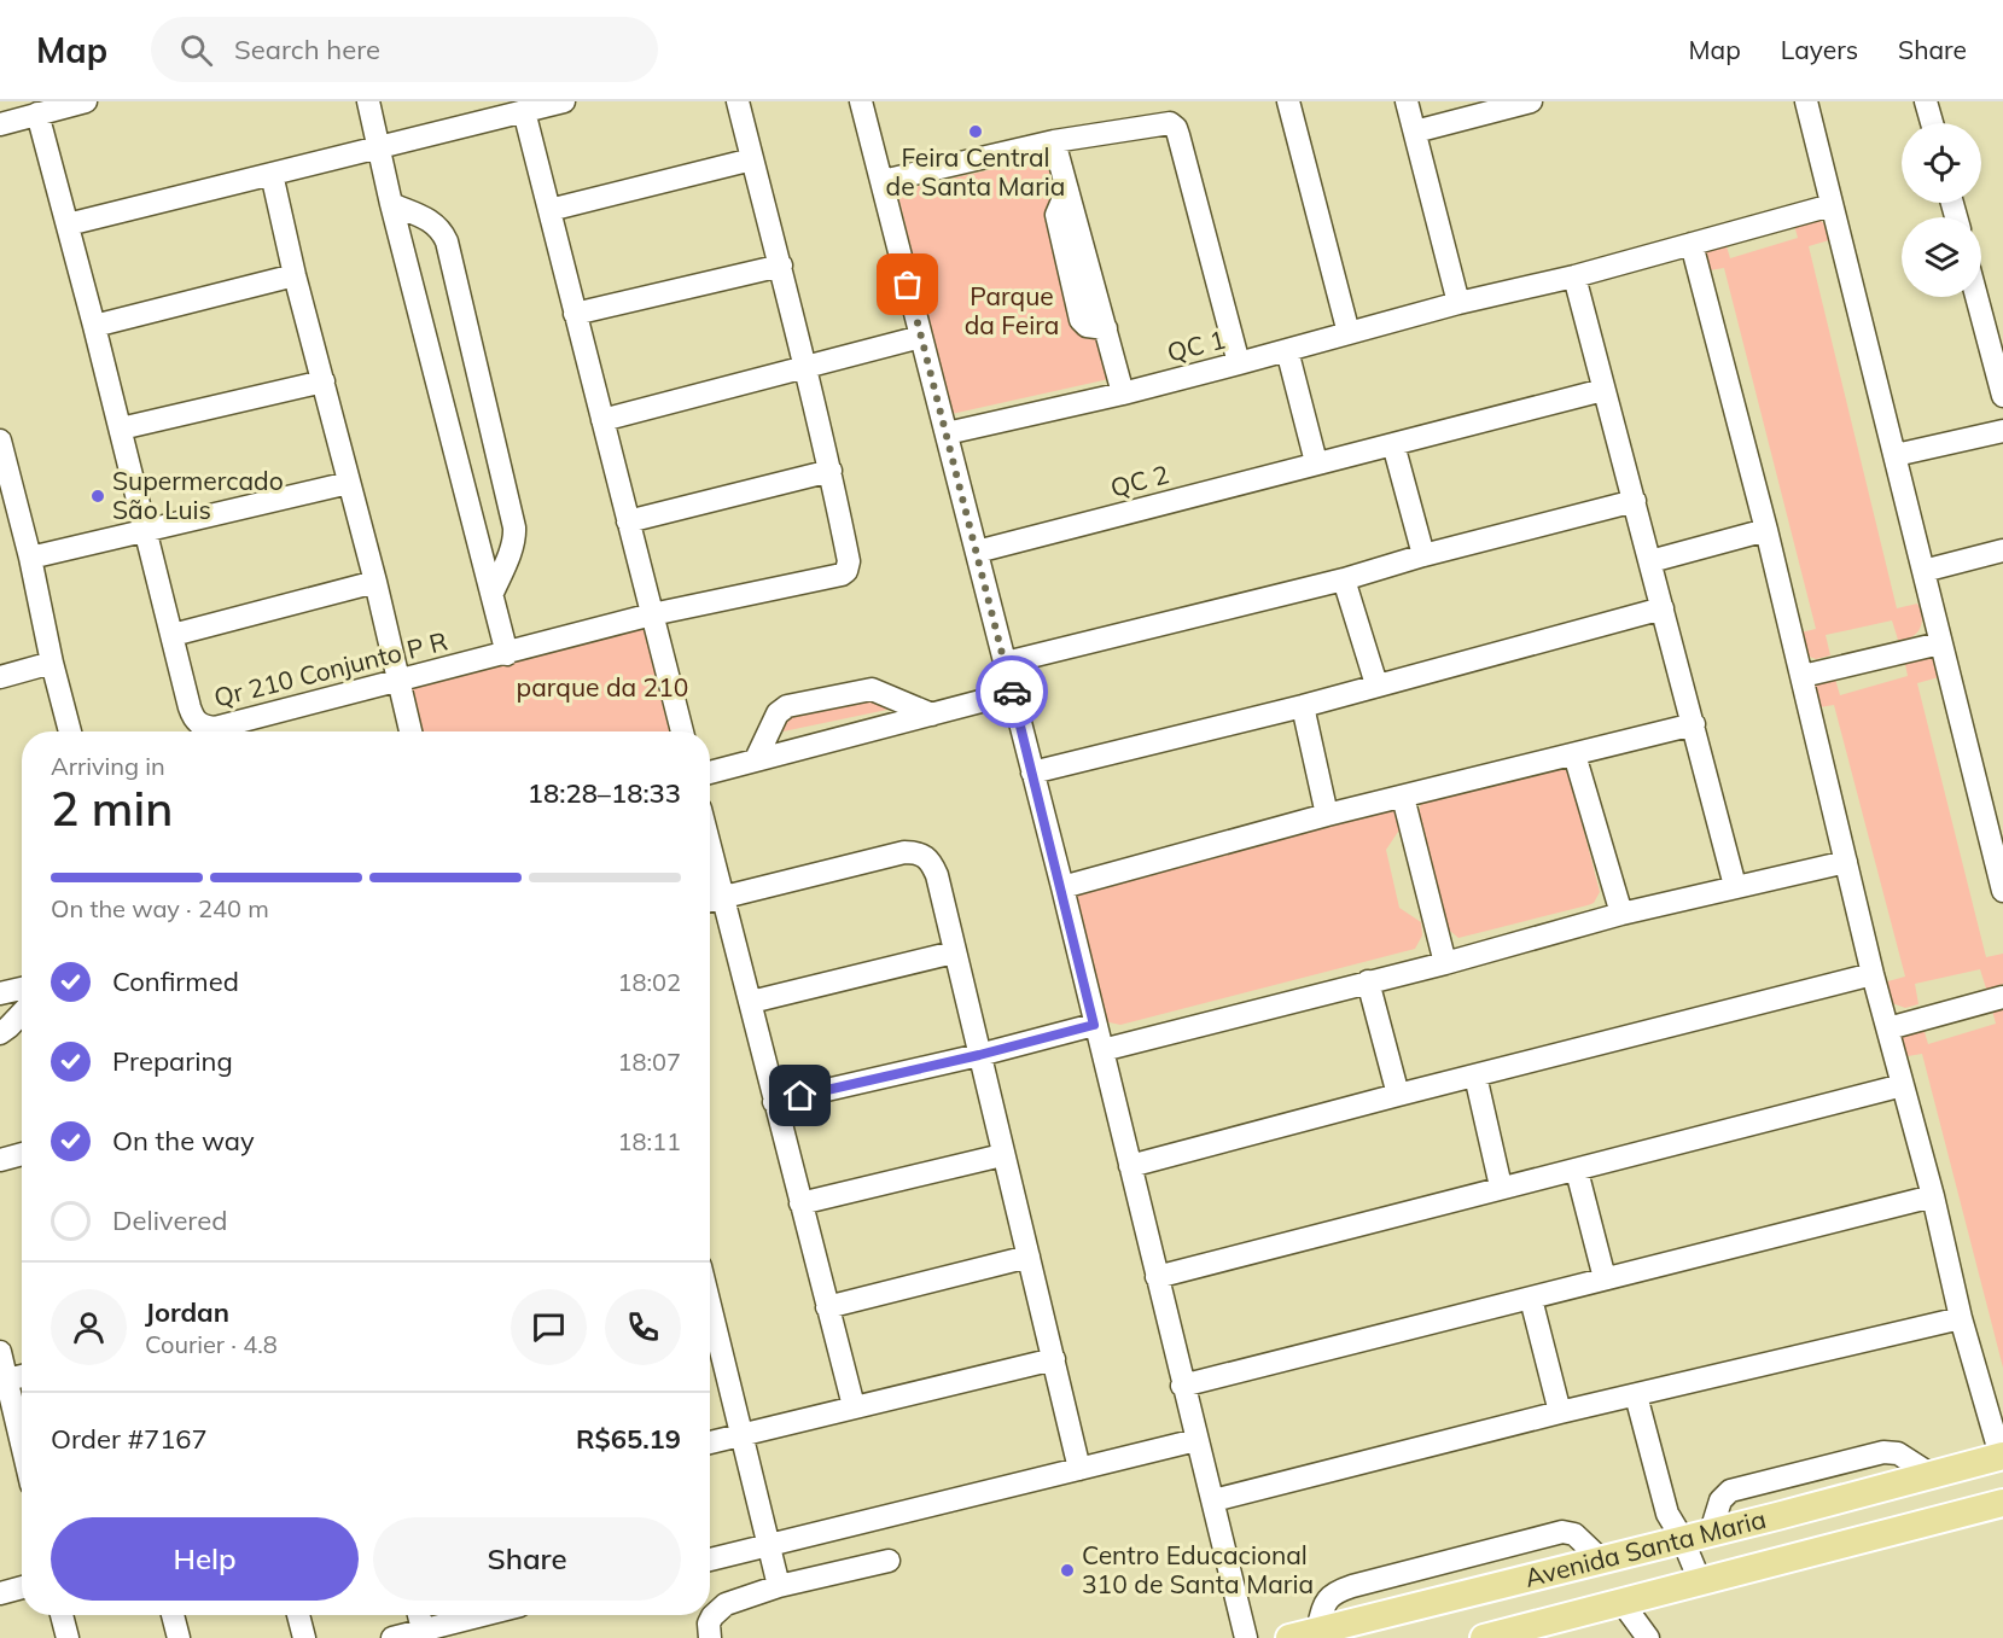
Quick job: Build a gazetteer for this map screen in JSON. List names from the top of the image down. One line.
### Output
{"streets":{"main road":["Avenida Santa Maria"],"street":["QC 1","QC 2","Qr 210 Conjunto P R"]},"parks":["Parque da Feira","parque da 210"],"places":["Feira Central de Santa Maria","Supermercado São Luis","Centro Educacional 310 de Santa Maria"],"page":{"header":"Map","search":"Search here","nav":["Map","Layers","Share"],"heading":["2 min","Arriving in","18:28–18:33"],"panel":["Jordan","Courier · 4.8","Order #7167","R$65.19"],"bar":"On the way · 240 m","list":[["Confirmed","18:02"],["Preparing","18:07"],["On the way","18:11"],"Delivered"],"buttons":["Help","Share"]}}
